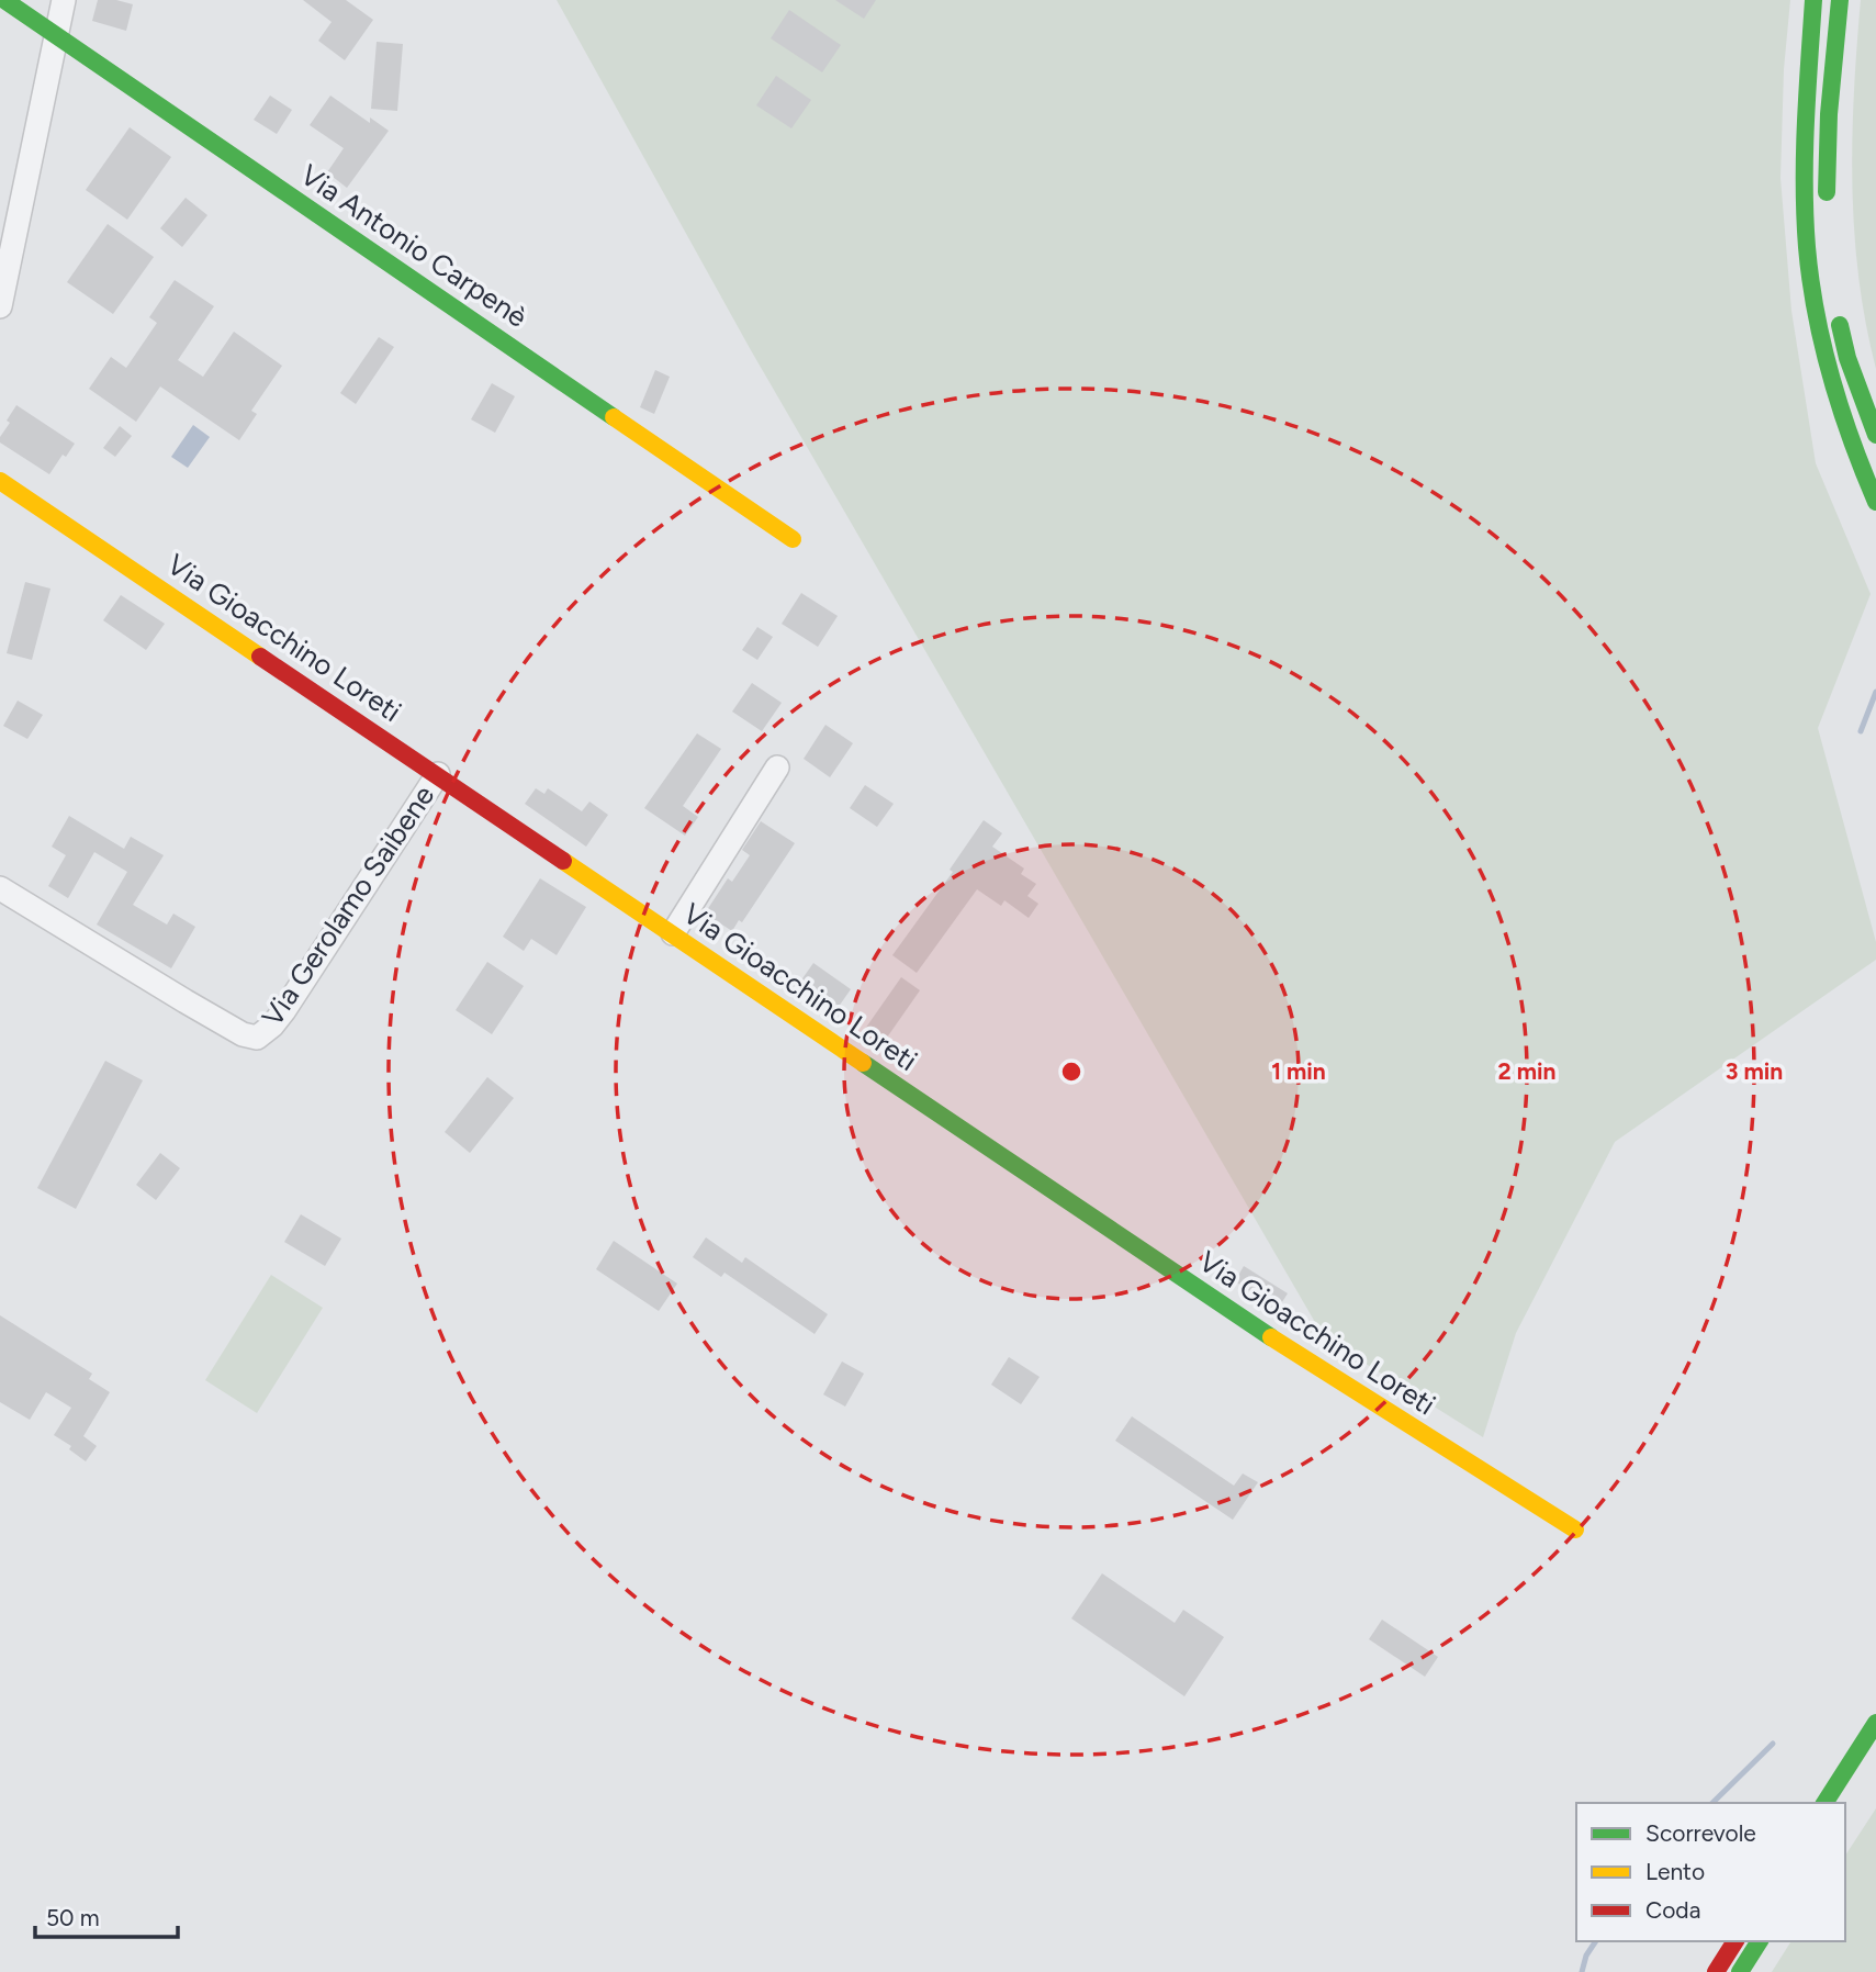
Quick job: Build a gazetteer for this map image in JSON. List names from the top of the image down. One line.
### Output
{"streets":{"street":["Via Antonio Carpenè","Via Gioacchino Loreti","Via Gerolamo Saibene"]},"crossings":[["Via Gioacchino Loreti","Via Gerolamo Saibene"]],"legend":["Scorrevole","Lento","Coda"],"scale_bar":"50 m","rings":["1 min","2 min","3 min"]}
